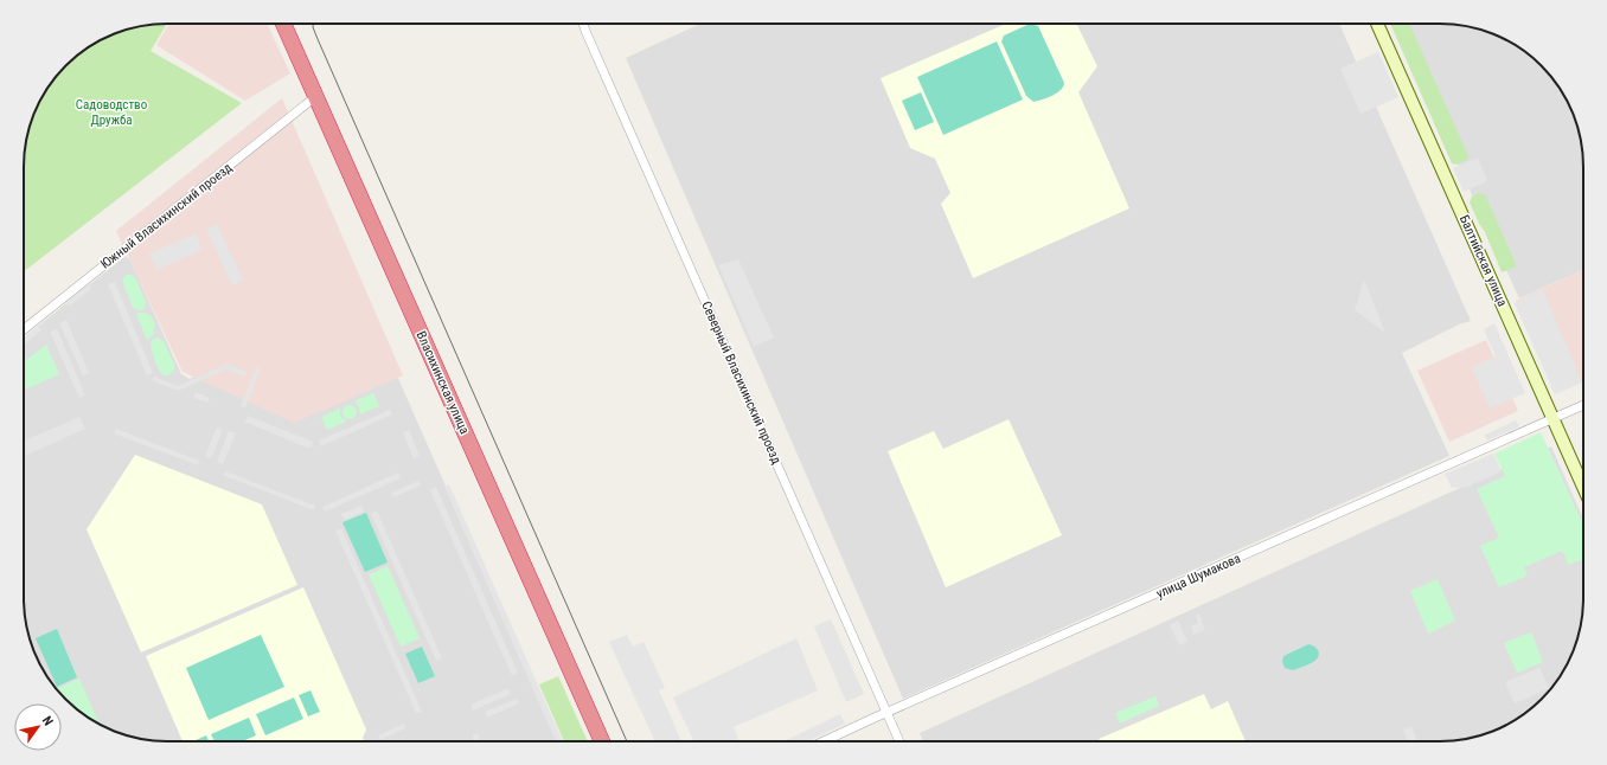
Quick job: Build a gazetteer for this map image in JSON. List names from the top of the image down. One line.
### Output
{"streets":{"highway":["Власихинская улица"],"main road":["Балтийская улица"],"street":["Южный Власихинский проезд","Северный Власихинский проезд","улица Шумакова"]},"crossings":[["Южный Власихинский проезд","Власихинская улица"],["Балтийская улица","улица Шумакова"],["Северный Власихинский проезд","улица Шумакова"]],"parks":["Садоводство Дружба"],"north":"top right"}
